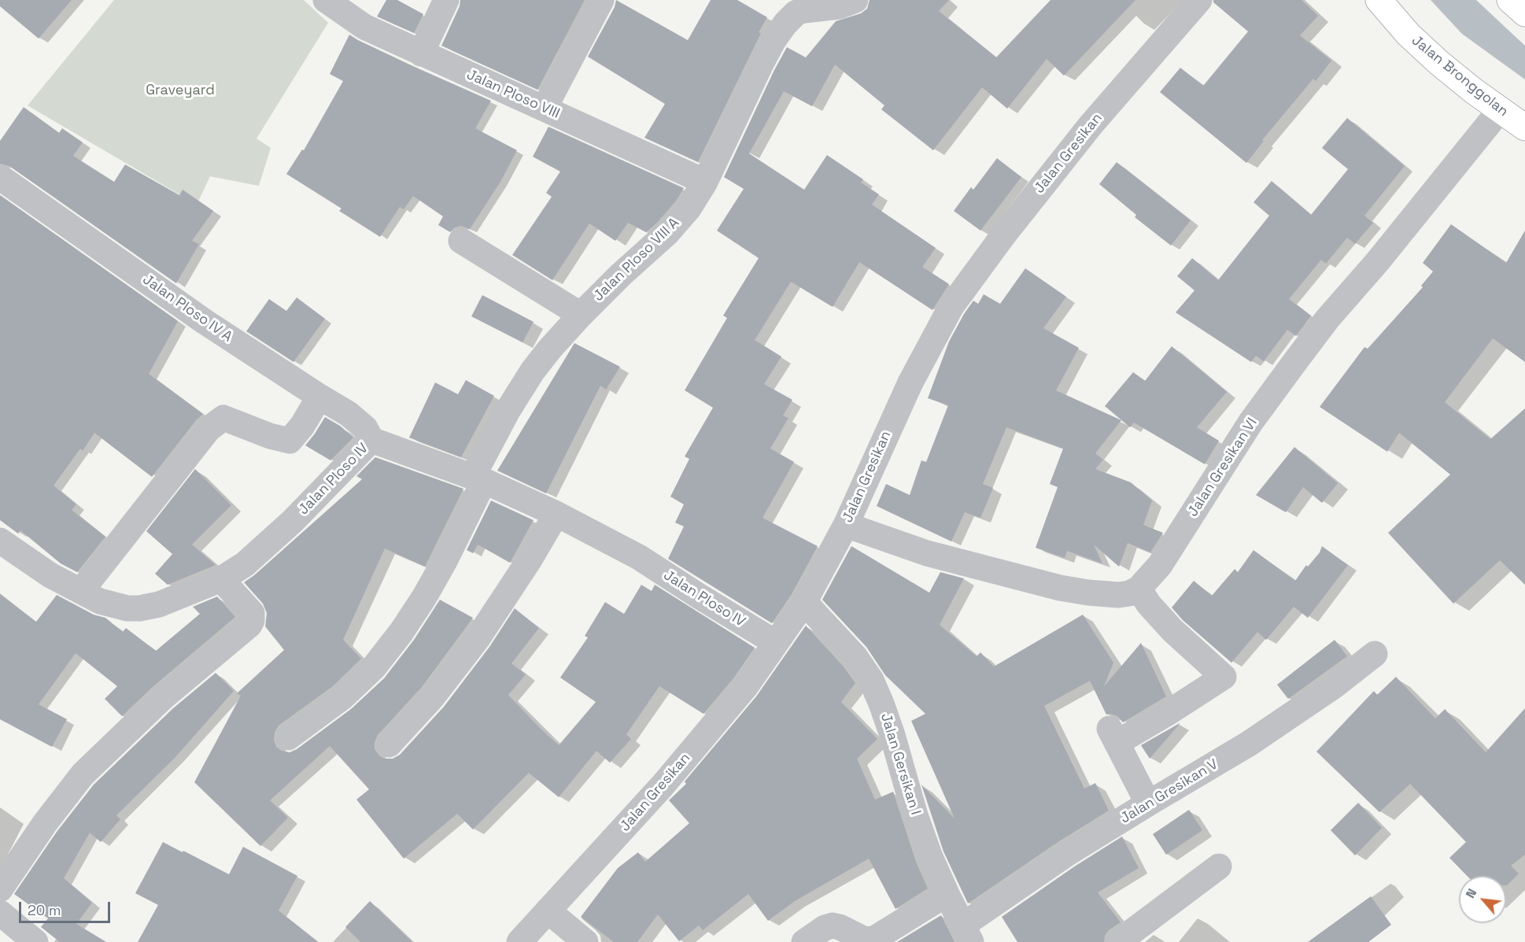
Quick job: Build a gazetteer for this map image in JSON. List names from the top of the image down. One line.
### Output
{"streets":{"main road":["Jalan Bronggolan"],"street":["Jalan Ploso VIII","Jalan Gresikan","Jalan Ploso VIII A","Jalan Ploso IV A","Jalan Gresikan VI","Jalan Ploso IV","Jalan Gersikan I","Jalan Gresikan V"]},"crossings":[["Jalan Bronggolan","Jalan Gresikan VI"],["Jalan Ploso VIII","Jalan Ploso VIII A"],["Jalan Gresikan","Jalan Ploso IV"],["Jalan Gresikan","Jalan Gersikan I"],["Jalan Ploso VIII A","Jalan Ploso IV"],["Jalan Ploso IV A","Jalan Ploso IV"],["Jalan Gersikan I","Jalan Gresikan V"]],"parks":["Graveyard"],"scale_bar":"20 m","north":"top left"}
